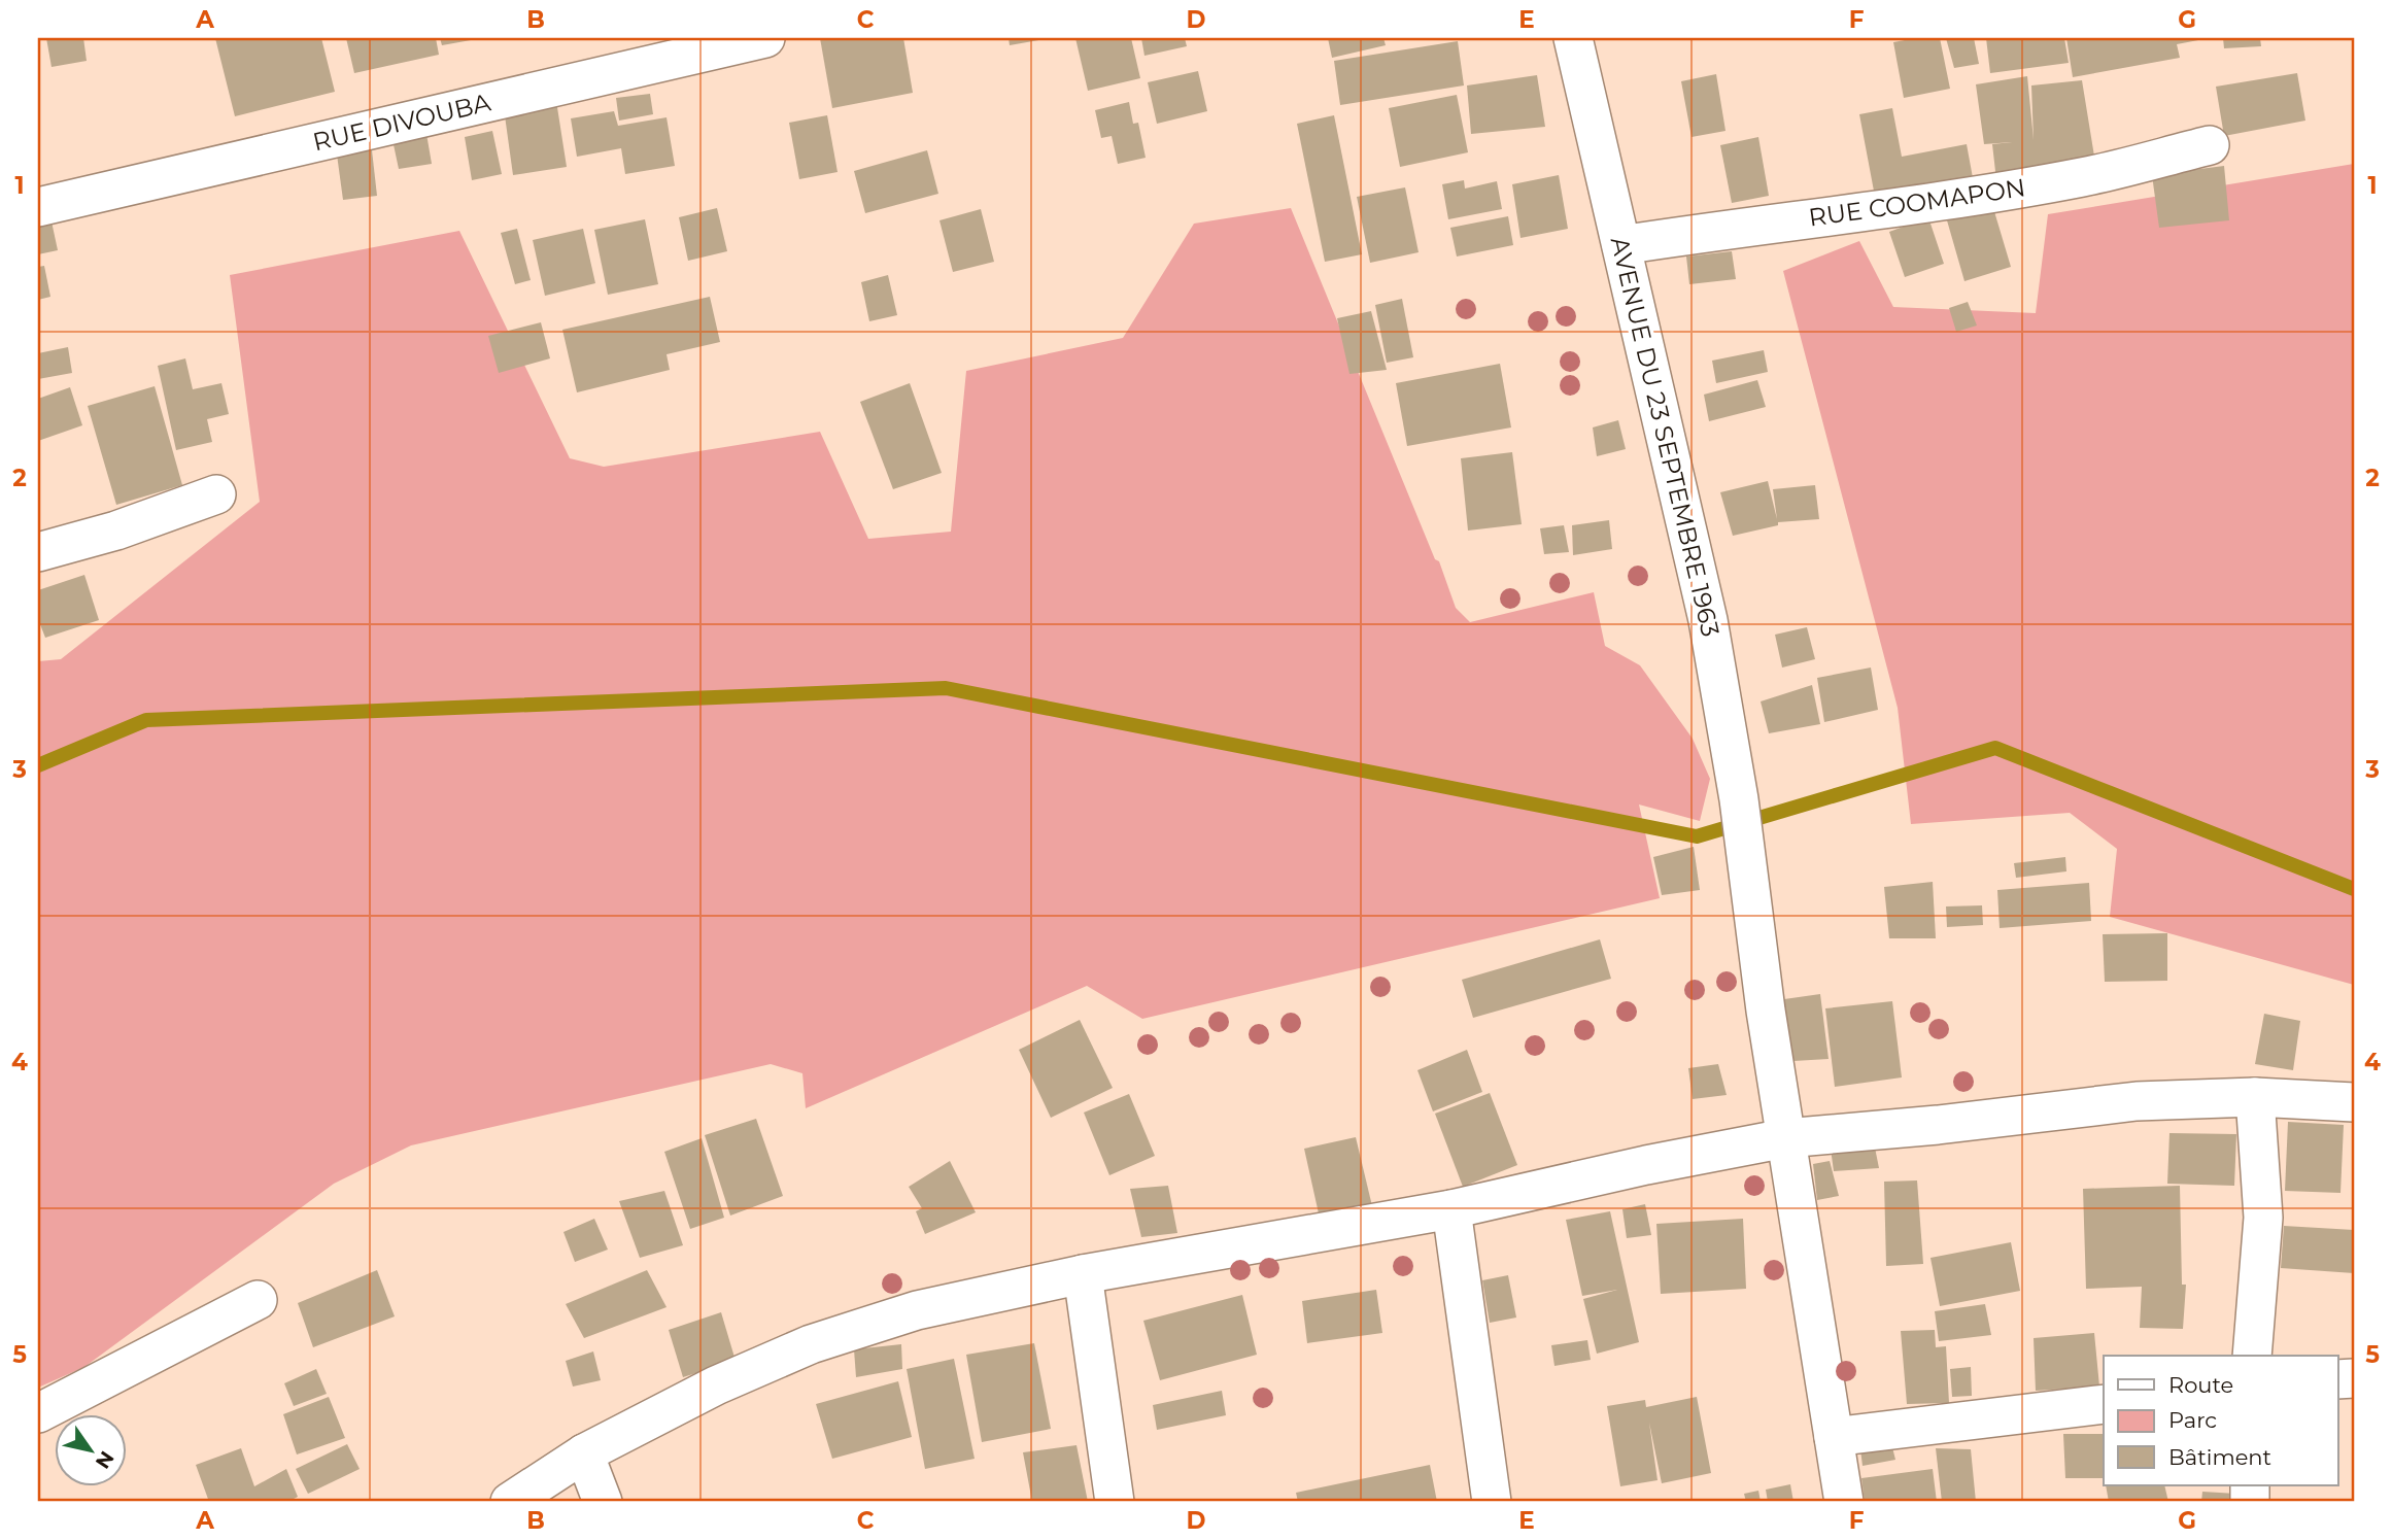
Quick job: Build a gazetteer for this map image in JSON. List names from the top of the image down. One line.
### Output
{"streets":{"street":["RUE DIVOUBA","RUE COOMAPON","AVENUE DU 23 SEPTEMBRE 1963"]},"crossings":[["RUE COOMAPON","AVENUE DU 23 SEPTEMBRE 1963"]],"legend":["Route","Parc","Bâtiment"],"north":"bottom right","grid":{"columns":["A","B","C","D","E","F","G"],"rows":["1","2","3","4","5"]}}
